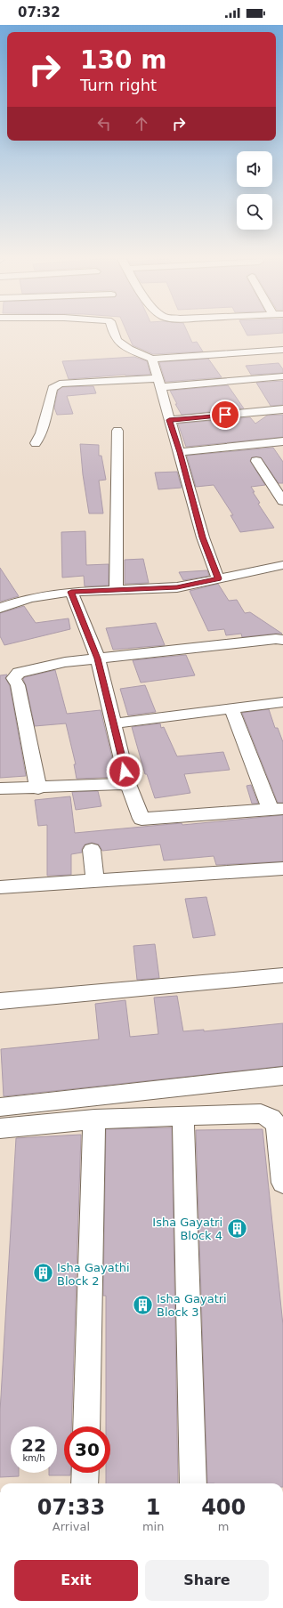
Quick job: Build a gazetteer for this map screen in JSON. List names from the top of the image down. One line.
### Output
{"places":{"building":["Isha Gayatri Block 4","Isha Gayathi Block 2","Isha Gayatri Block 3"]},"page":{"status":"07:32","turn":["130 m","Turn right"],"speed":"22 km/h","limit":"30","eta":["07:33","Arrival","1","min","400","m"],"buttons":["Exit","Share"]}}
